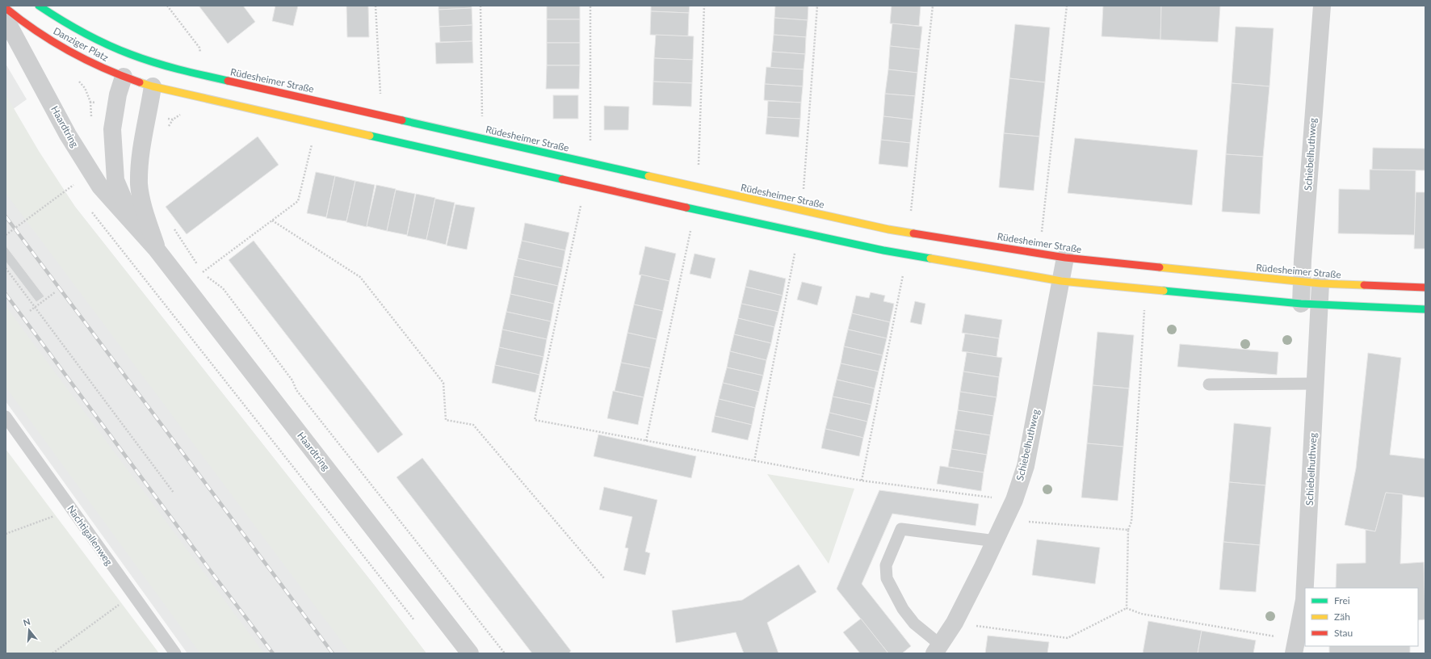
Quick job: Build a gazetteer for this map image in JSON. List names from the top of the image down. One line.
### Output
{"streets":{"main road":["Danziger Platz","Rüdesheimer Straße"],"street":["Haardtring","Schiebelhuthweg"],"lane":["Nachtigallenweg"]},"crossings":[["Danziger Platz","Rüdesheimer Straße"],["Danziger Platz","Haardtring"],["Rüdesheimer Straße","Schiebelhuthweg"]],"legend":["Frei","Zäh","Stau"],"north":"top"}
